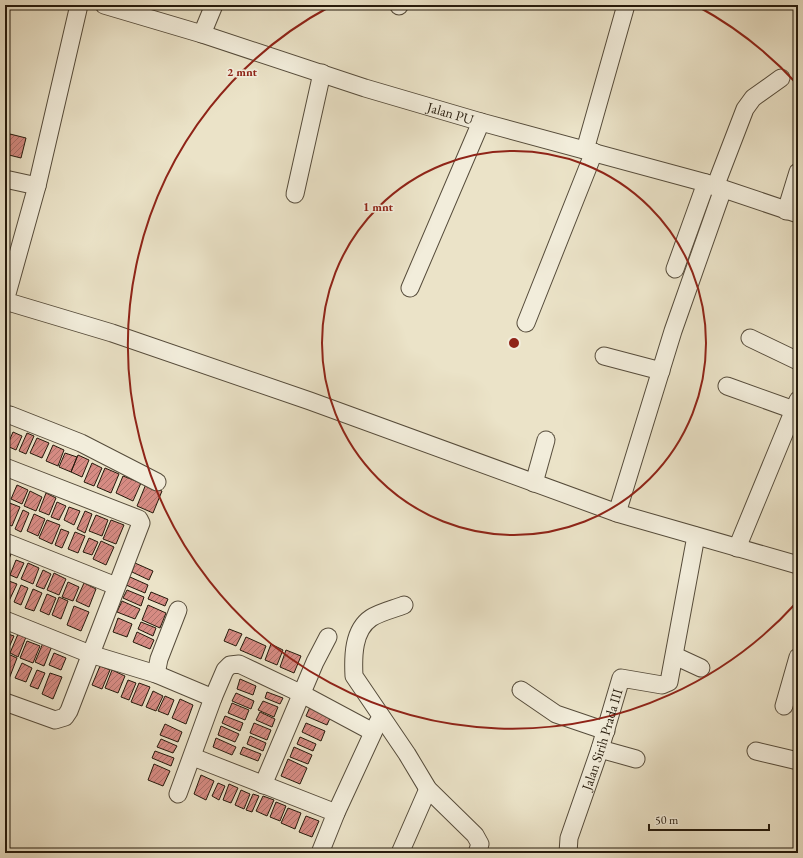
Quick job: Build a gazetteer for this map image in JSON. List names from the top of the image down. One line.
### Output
{"streets":{"street":["Jalan PU","Jalan Sirih Prada III"]},"scale_bar":"50 m","rings":["2 mnt","1 mnt"]}
